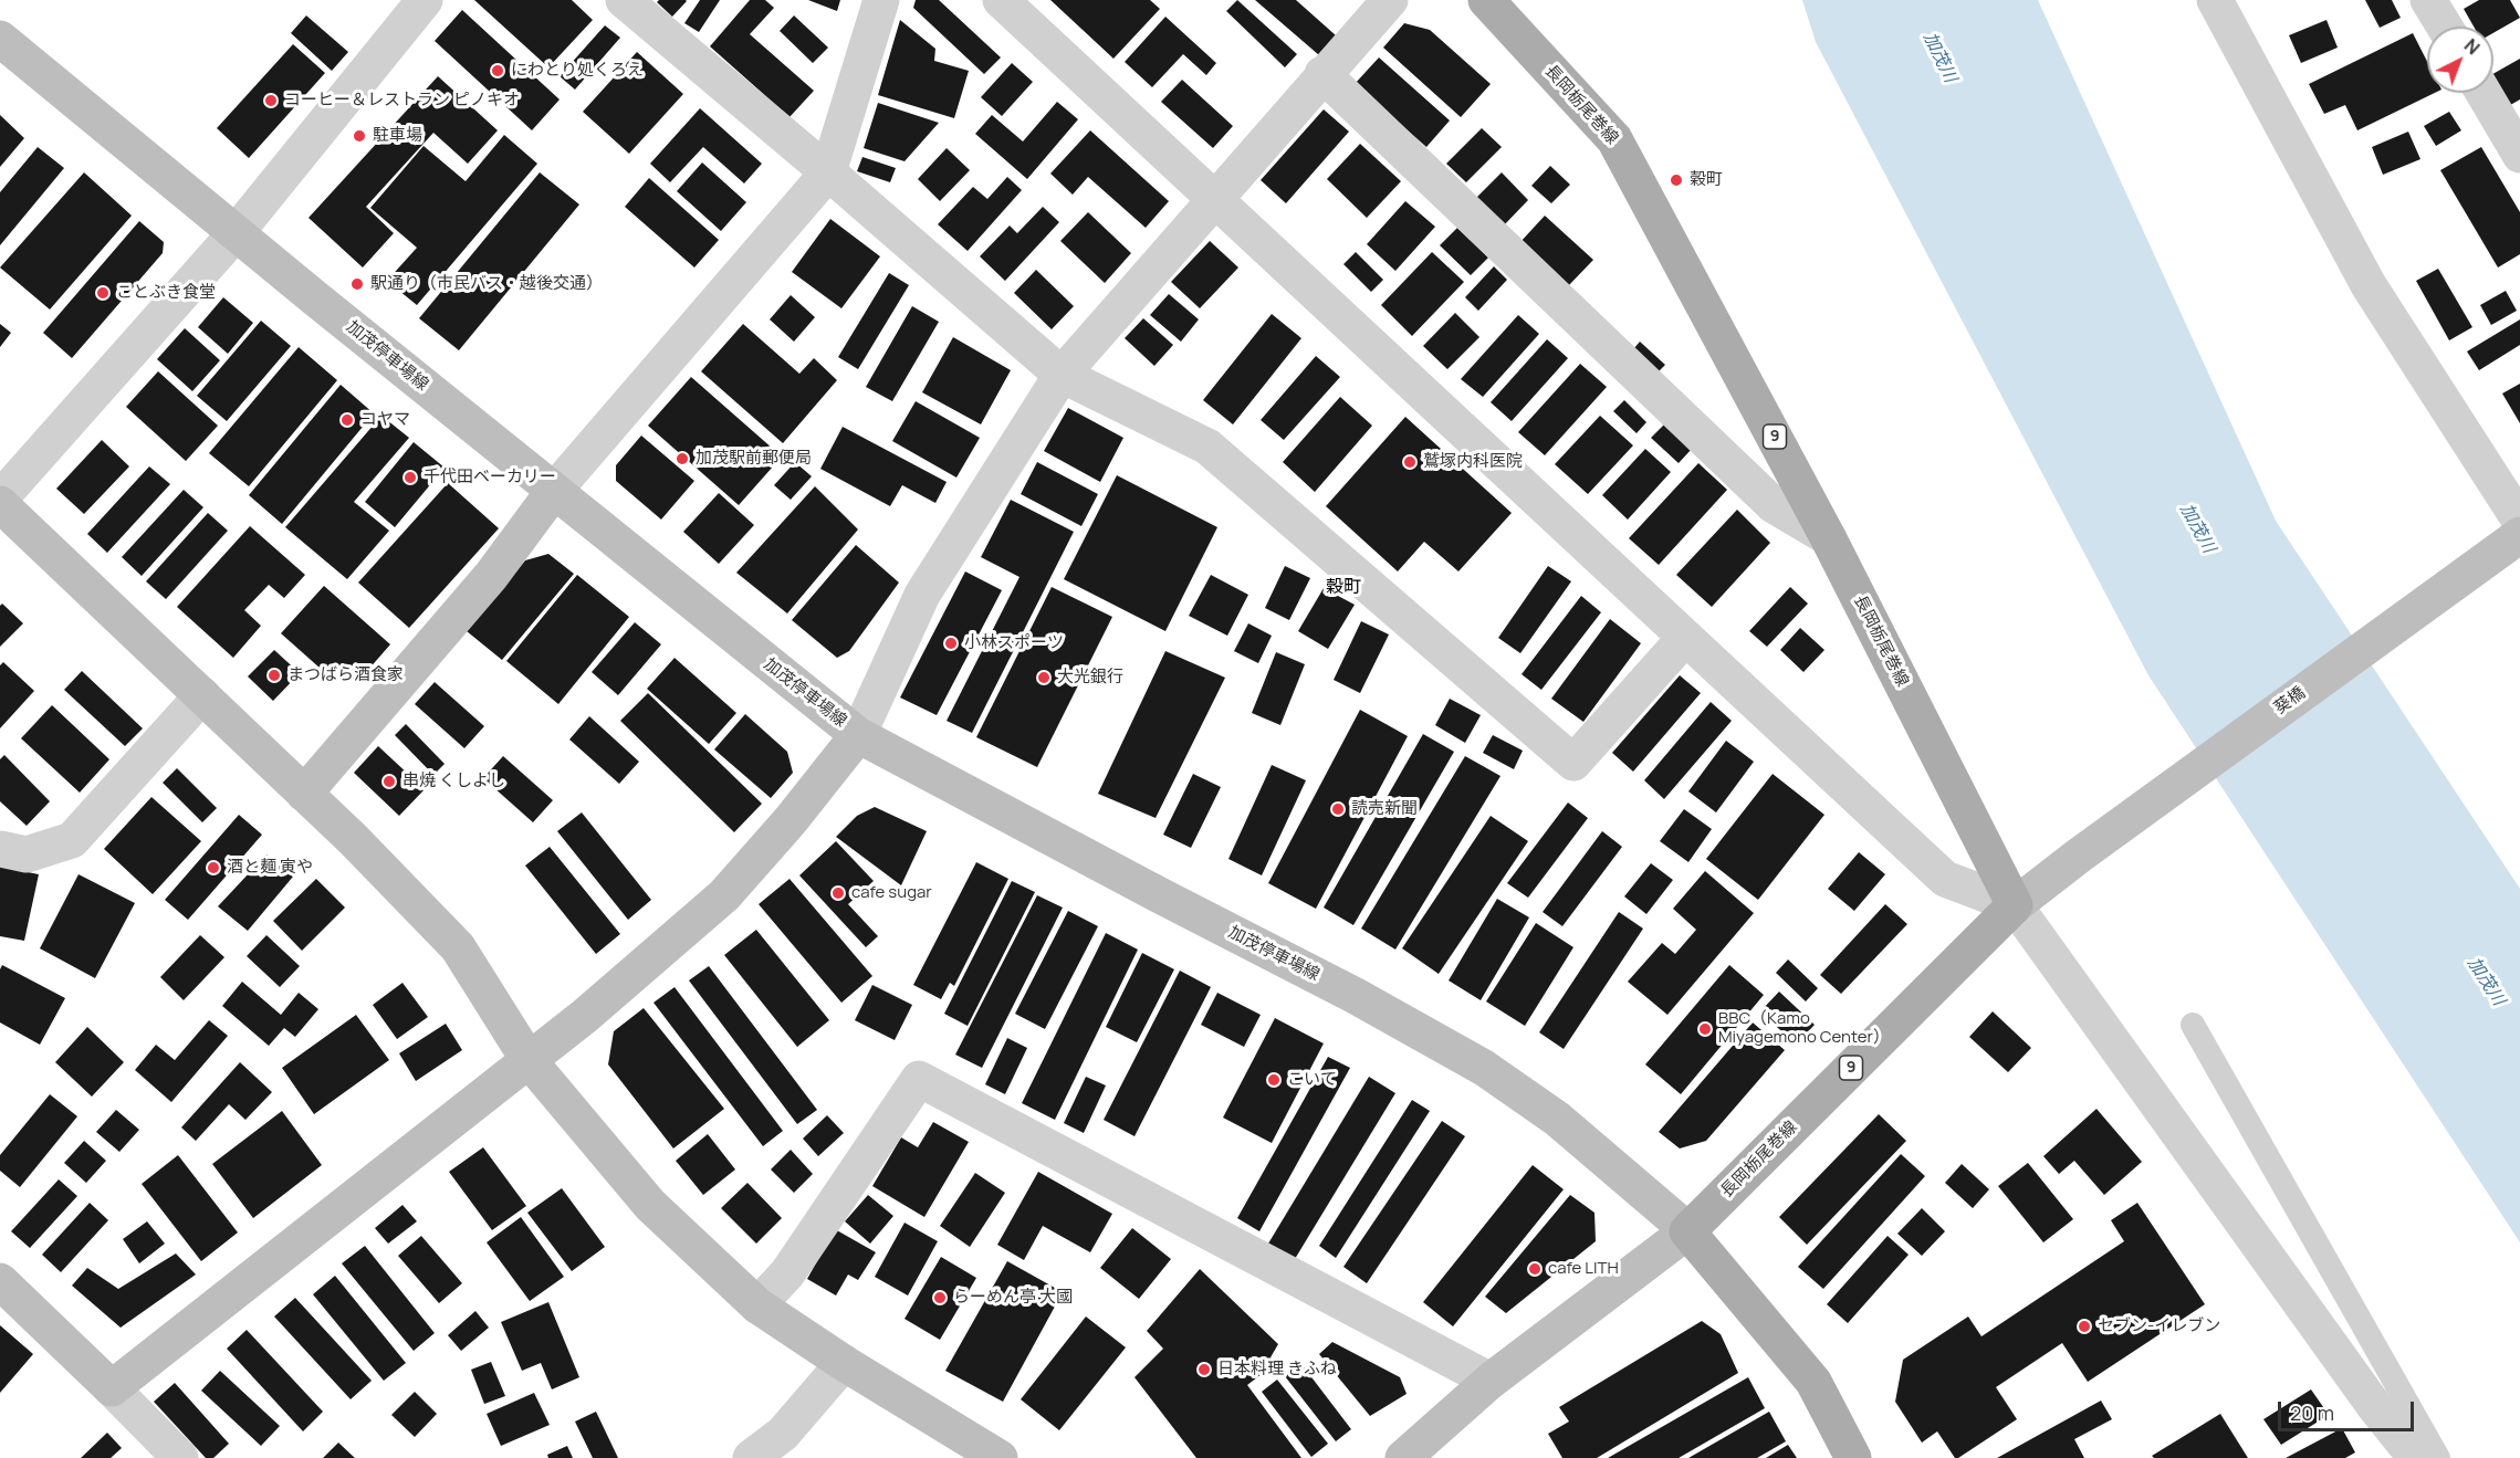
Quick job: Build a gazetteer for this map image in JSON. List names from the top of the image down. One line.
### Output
{"streets":{"main road":["長岡栃尾巻線","9"],"street":["加茂停車場線","葵橋"]},"crossings":[["長岡栃尾巻線","加茂停車場線"],["長岡栃尾巻線","葵橋"]],"districts":["穀町"],"water":["加茂川"],"places":["にわとり処くろえ","コーヒー＆レストラン ピノキオ","駐車場","穀町","駅通り（市民バス・越後交通）","ことぶき食堂","コヤマ","加茂駅前郵便局","鷲塚内科医院","千代田ベーカリー","小林スポーツ","まつばら酒食家","大光銀行","串焼 くしよし","読売新聞","酒と麺 寅や","cafe sugar","BBC（Kamo Miyagemono Center）","こいて","cafe LITH","らーめん亭 大國","セブン-イレブン","日本料理 きふね"],"scale_bar":"20 m","north":"top right"}
